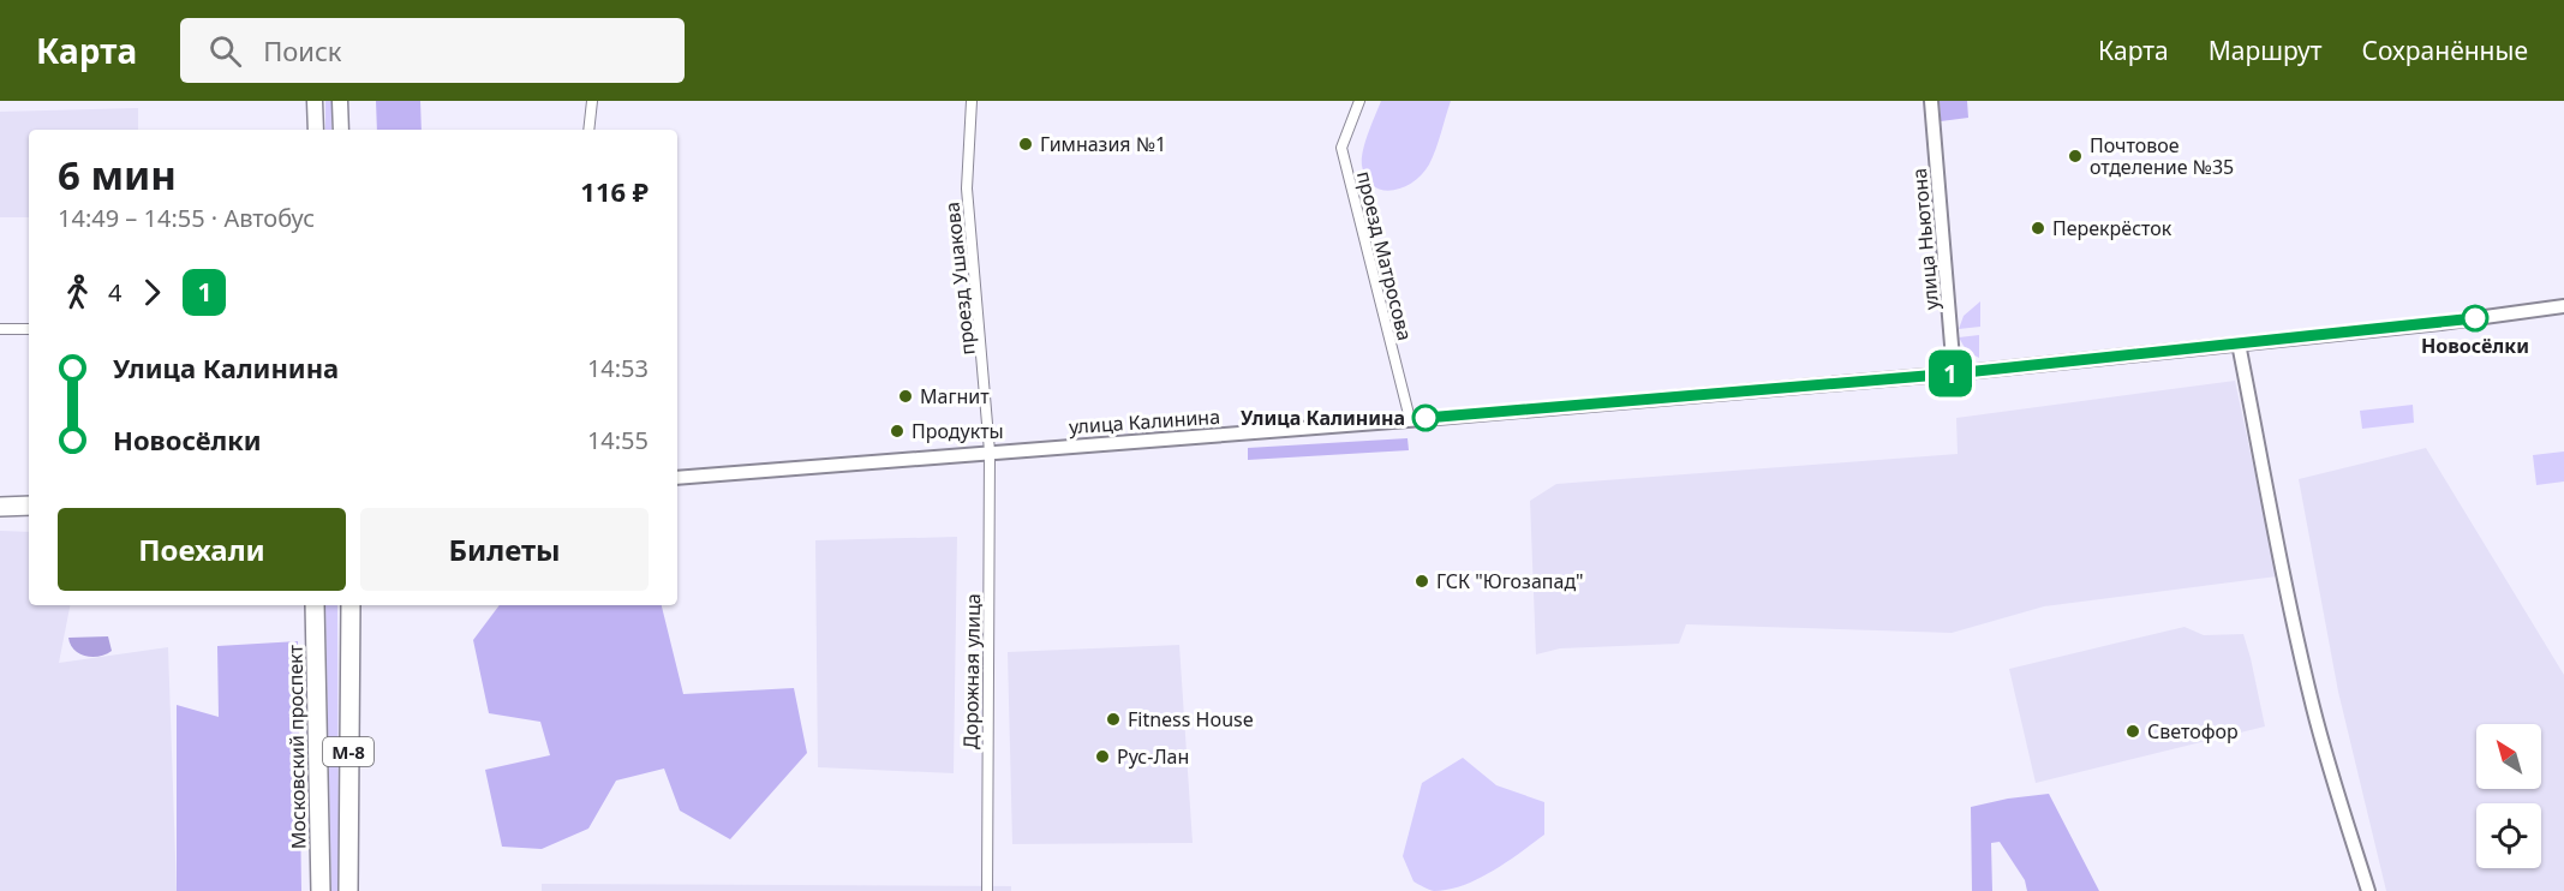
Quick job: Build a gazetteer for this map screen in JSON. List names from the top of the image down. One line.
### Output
{"streets":{"highway":["Московский проспект","М-8"],"main road":["улица Ньютона","улица Калинина"],"street":["проезд Матросова","проезд Ушакова","Дорожная улица"]},"crossings":[["улица Ньютона","улица Калинина"],["проезд Матросова","улица Калинина"],["проезд Ушакова","улица Калинина"],["проезд Ушакова","Дорожная улица"],["улица Калинина","Дорожная улица"]],"places":["Гимназия №1","Почтовое отделение №35","Перекрёсток","Новосёлки","Магнит","Улица Калинина","Продукты","ГСК \"Югозапад\"","Fitness House","Светофор","Рус-Лан"],"lines":["bus line 1"],"north":"top left","page":{"header":"Карта","search":"Поиск","nav":["Карта","Маршрут","Сохранённые"],"on_map":"1","heading":["6 мин","14:49 – 14:55 · Автобус","116 ₽"],"legs":["4","1"],"list":[{"name":"Улица Калинина","value":"14:53"},{"name":"Новосёлки","value":"14:55"}],"buttons":["Поехали","Билеты"]}}
